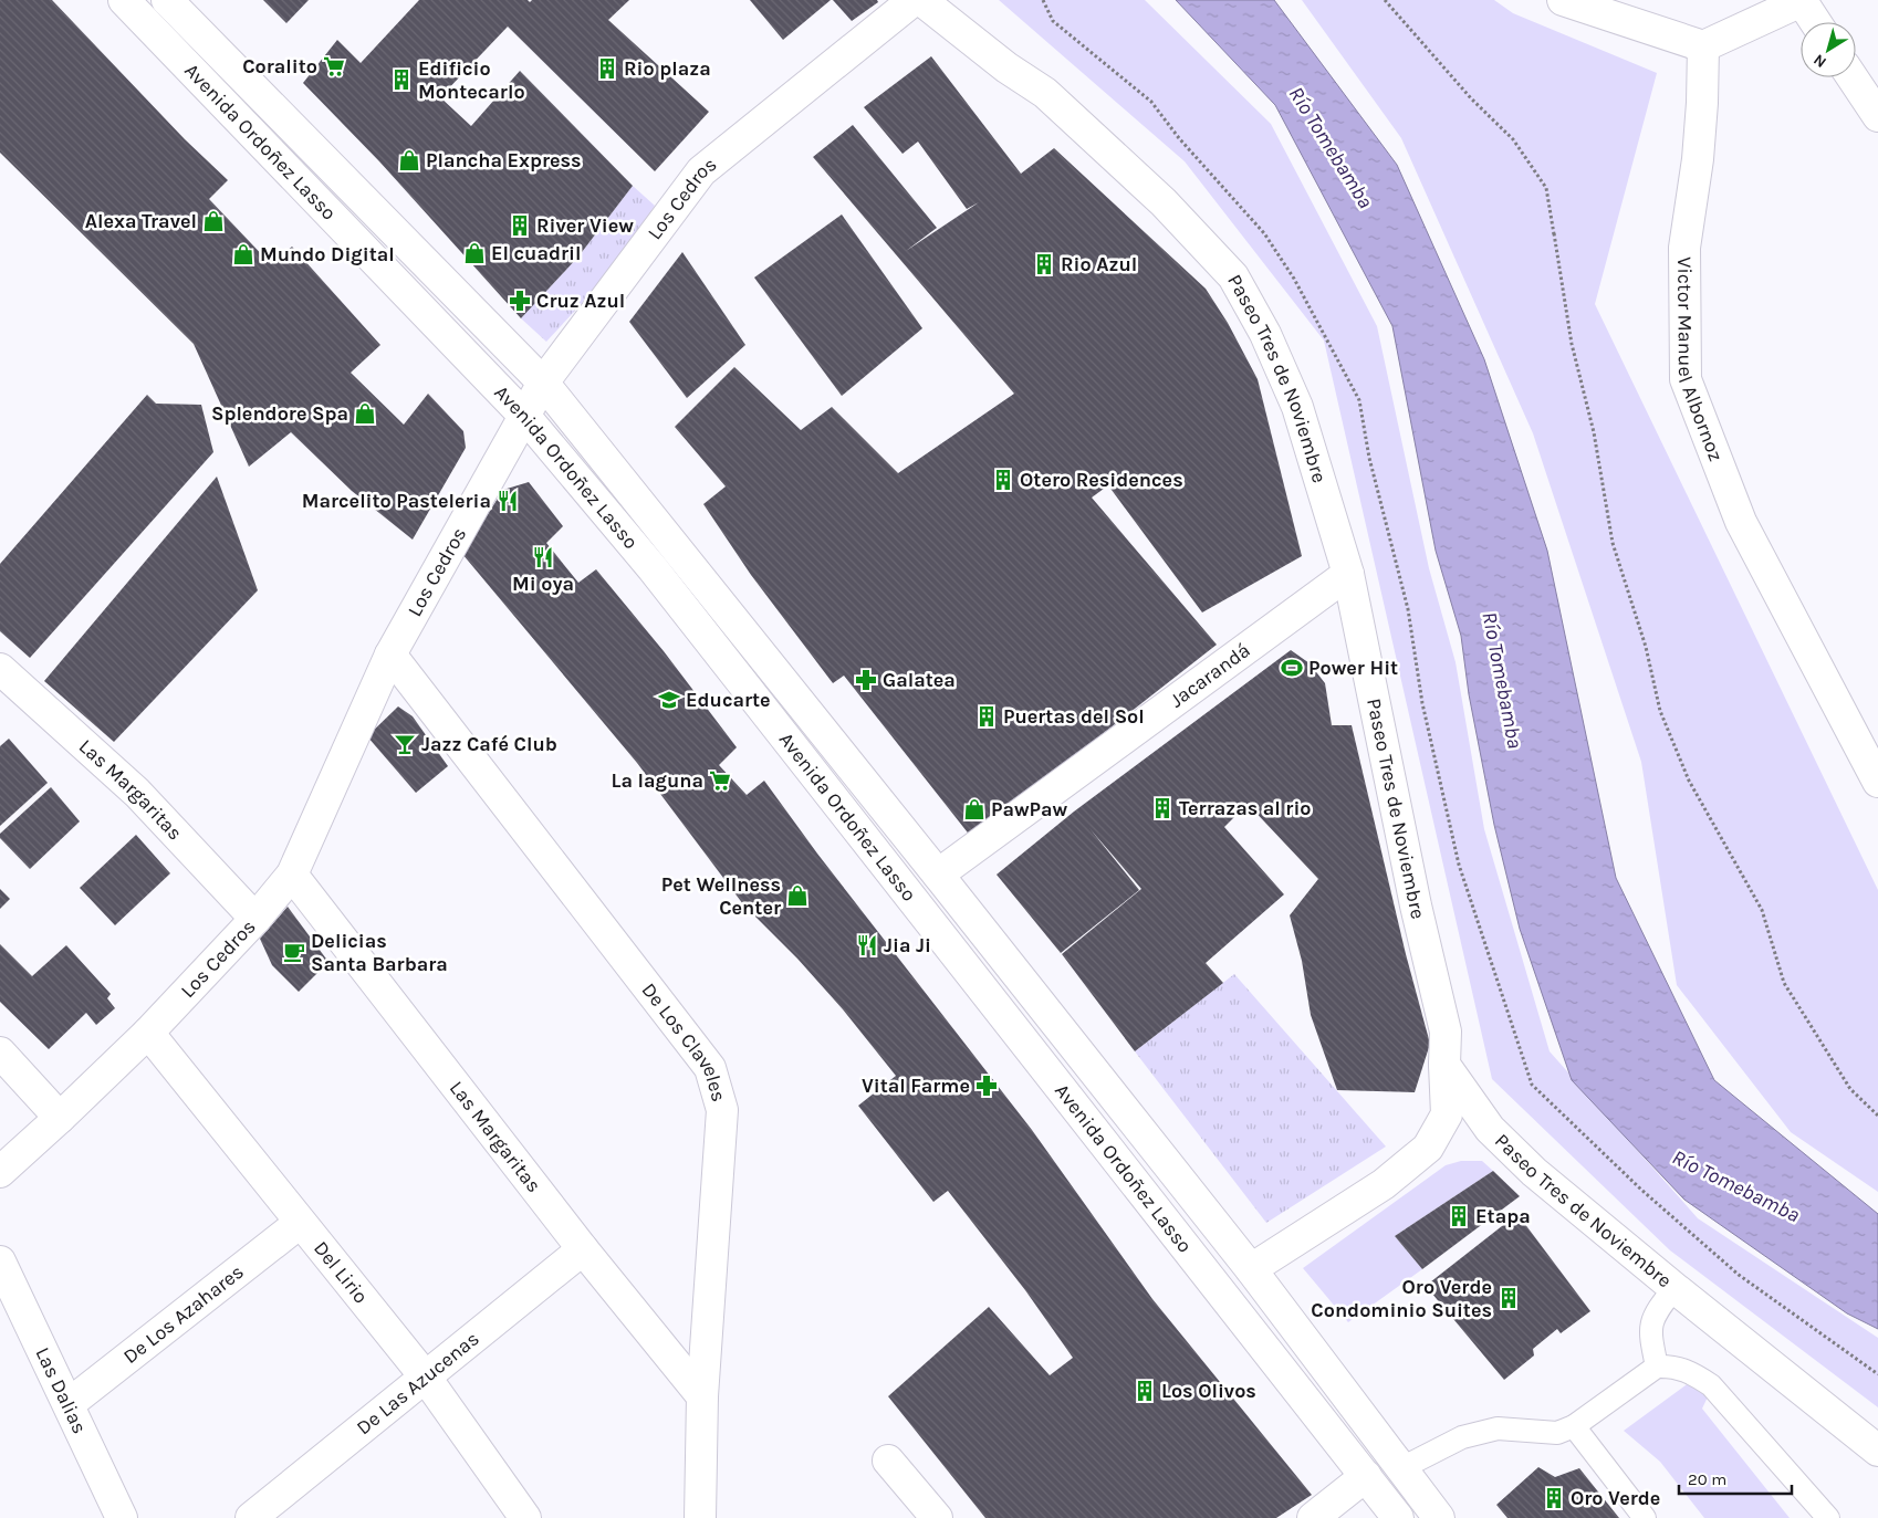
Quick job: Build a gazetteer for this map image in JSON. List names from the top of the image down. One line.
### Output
{"streets":{"street":["Avenida Ordoñez Lasso","Los Cedros","Victor Manuel Albornoz","Paseo Tres de Noviembre","Jacarandá","Las Margaritas","De Los Claveles","Del Lirio","De Los Azahares","De Las Azucenas","Las Dalias"]},"crossings":[["Avenida Ordoñez Lasso","Los Cedros"],["Avenida Ordoñez Lasso","Jacarandá"],["Los Cedros","Las Margaritas"],["Los Cedros","De Los Claveles"],["Los Cedros","Del Lirio"],["Paseo Tres de Noviembre","Jacarandá"],["Las Margaritas","De Los Claveles"],["Las Margaritas","De Las Azucenas"],["Del Lirio","De Los Azahares"],["Del Lirio","De Las Azucenas"],["De Los Azahares","Las Dalias"]],"water":["Río Tomebamba"],"places":{"supermarket":["Coralito","La laguna"],"building":["Rio plaza","Edificio Montecarlo","River View","Rio Azul","Otero Residences","Puertas del Sol","Terrazas al rio","Etapa","Oro Verde Condominio Suites","Los Olivos","Oro Verde"],"shop":["Plancha Express","Alexa Travel","El cuadril","Mundo Digital","Splendore Spa","PawPaw","Pet Wellness Center"],"pharmacy":["Cruz Azul","Galatea","Vital Farme"],"restaurant":["Marcelito Pasteleria","Mi oya","Jia Ji"],"sports":["Power Hit"],"school or university":["Educarte"],"bar":["Jazz Café Club"],"cafe":["Delicias Santa Barbara"]},"scale_bar":"20 m","north":"bottom left"}
